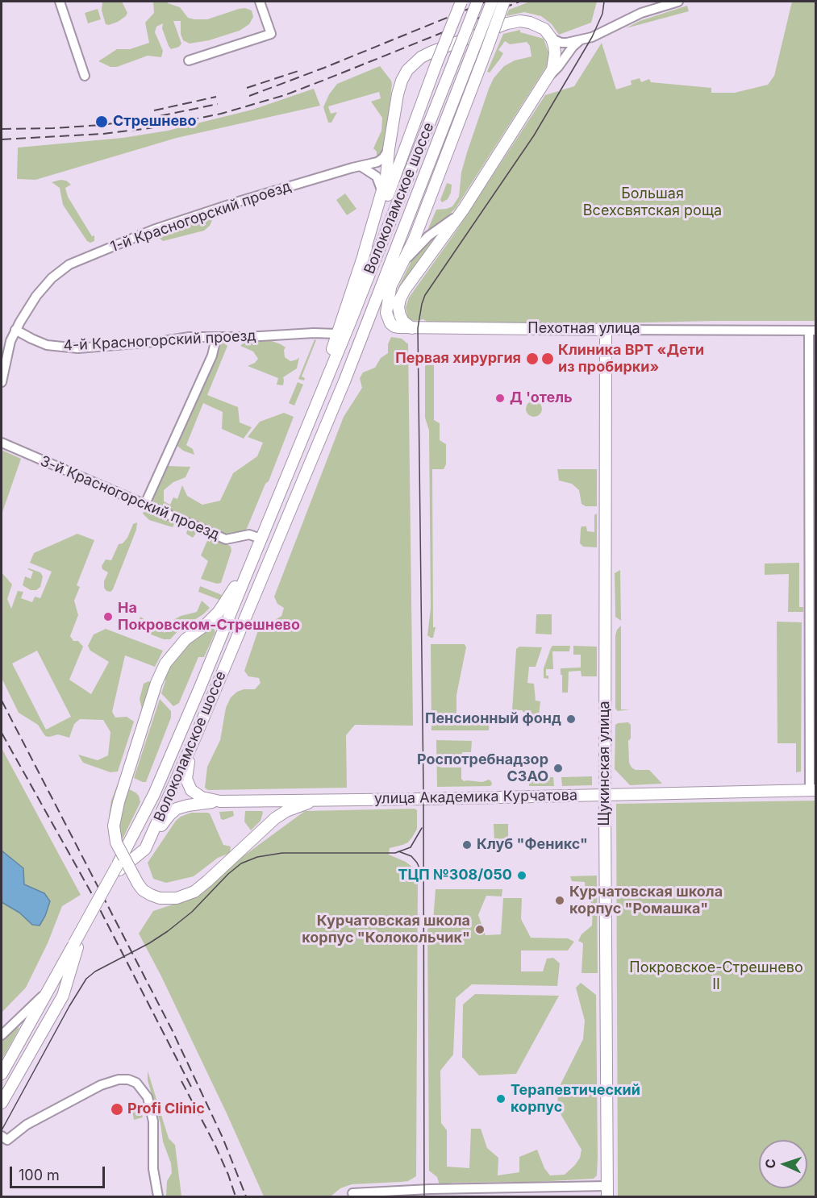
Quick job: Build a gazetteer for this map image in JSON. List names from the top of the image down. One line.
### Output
{"streets":{"main road":["Волоколамское шоссе","Пехотная улица","Щукинская улица","улица Академика Курчатова"],"street":["1-й Красногорский проезд","4-й Красногорский проезд","3-й Красногорский проезд"]},"crossings":[["Волоколамское шоссе","Пехотная улица"],["Волоколамское шоссе","4-й Красногорский проезд"],["Волоколамское шоссе","3-й Красногорский проезд"],["Волоколамское шоссе","улица Академика Курчатова"],["1-й Красногорский проезд","4-й Красногорский проезд"],["Пехотная улица","Щукинская улица"],["Щукинская улица","улица Академика Курчатова"]],"parks":["Большая Всехсвятская роща","Покровское-Стрешнево II"],"places":["Стрешнево","Первая хирургия","Клиника ВРТ «Дети из пробирки»","Д 'отель","На Покровском-Стрешнево","Пенсионный фонд","Роспотребнадзор СЗАО","Клуб \"Феникс\"","ТЦП №308/050","Курчатовская школа корпус \"Ромашка\"","Курчатовская школа корпус \"Колокольчик\"","Терапевтический корпус","Profi Clinic"],"scale_bar":"100 m","north":"left"}
